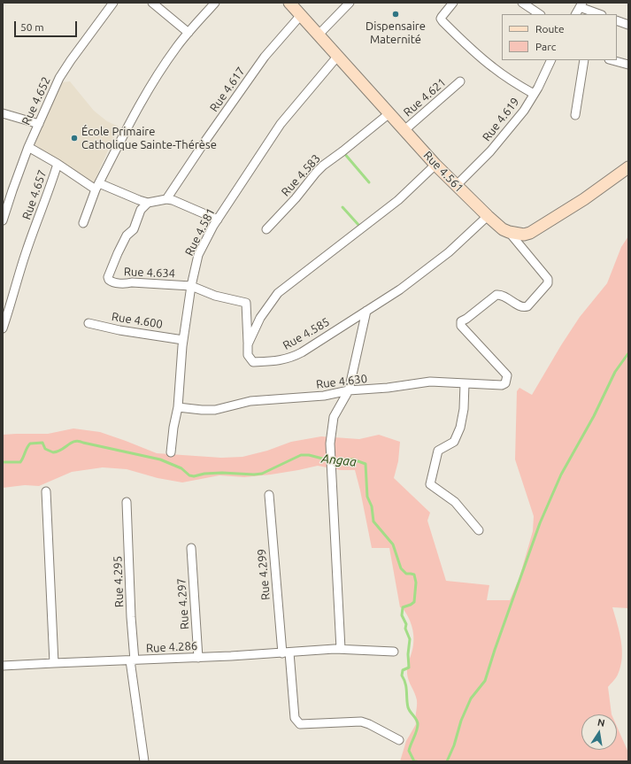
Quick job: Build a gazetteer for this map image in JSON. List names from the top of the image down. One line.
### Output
{"streets":{"main road":["Rue 4.561"],"street":["Rue 4.617","Rue 4.621","Rue 4.652","Rue 4.619","Rue 4.583","Rue 4.657","Rue 4.581","Rue 4.634","Rue 4.600","Rue 4.585","Rue 4.630","Rue 4.299","Rue 4.295","Rue 4.297","Rue 4.286"]},"crossings":[["Rue 4.617","Rue 4.561"],["Rue 4.621","Rue 4.561"],["Rue 4.619","Rue 4.561"],["Rue 4.561","Rue 4.583"],["Rue 4.561","Rue 4.581"],["Rue 4.561","Rue 4.585"],["Rue 4.561","Rue 4.630"],["Rue 4.657","Rue 4.634"],["Rue 4.581","Rue 4.634"],["Rue 4.581","Rue 4.600"],["Rue 4.581","Rue 4.630"],["Rue 4.634","Rue 4.585"],["Rue 4.299","Rue 4.286"],["Rue 4.295","Rue 4.286"],["Rue 4.297","Rue 4.286"]],"water":["Angaa"],"places":["Dispensaire Maternité","École Primaire Catholique Sainte-Thérèse"],"legend":["Route","Parc"],"scale_bar":"50 m","north":"top"}
